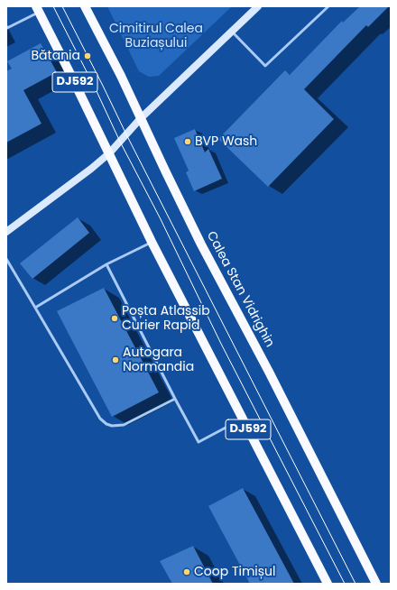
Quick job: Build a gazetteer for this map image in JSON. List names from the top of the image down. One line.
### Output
{"streets":{"main road":["DJ592","Calea Stan Vidrighin"]},"parks":["Cimitirul Calea Buziașului"],"places":["Bătania","BVP Wash","Poșta Atlassib Curier Rapid","Autogara Normandia","Coop Timișul"]}
